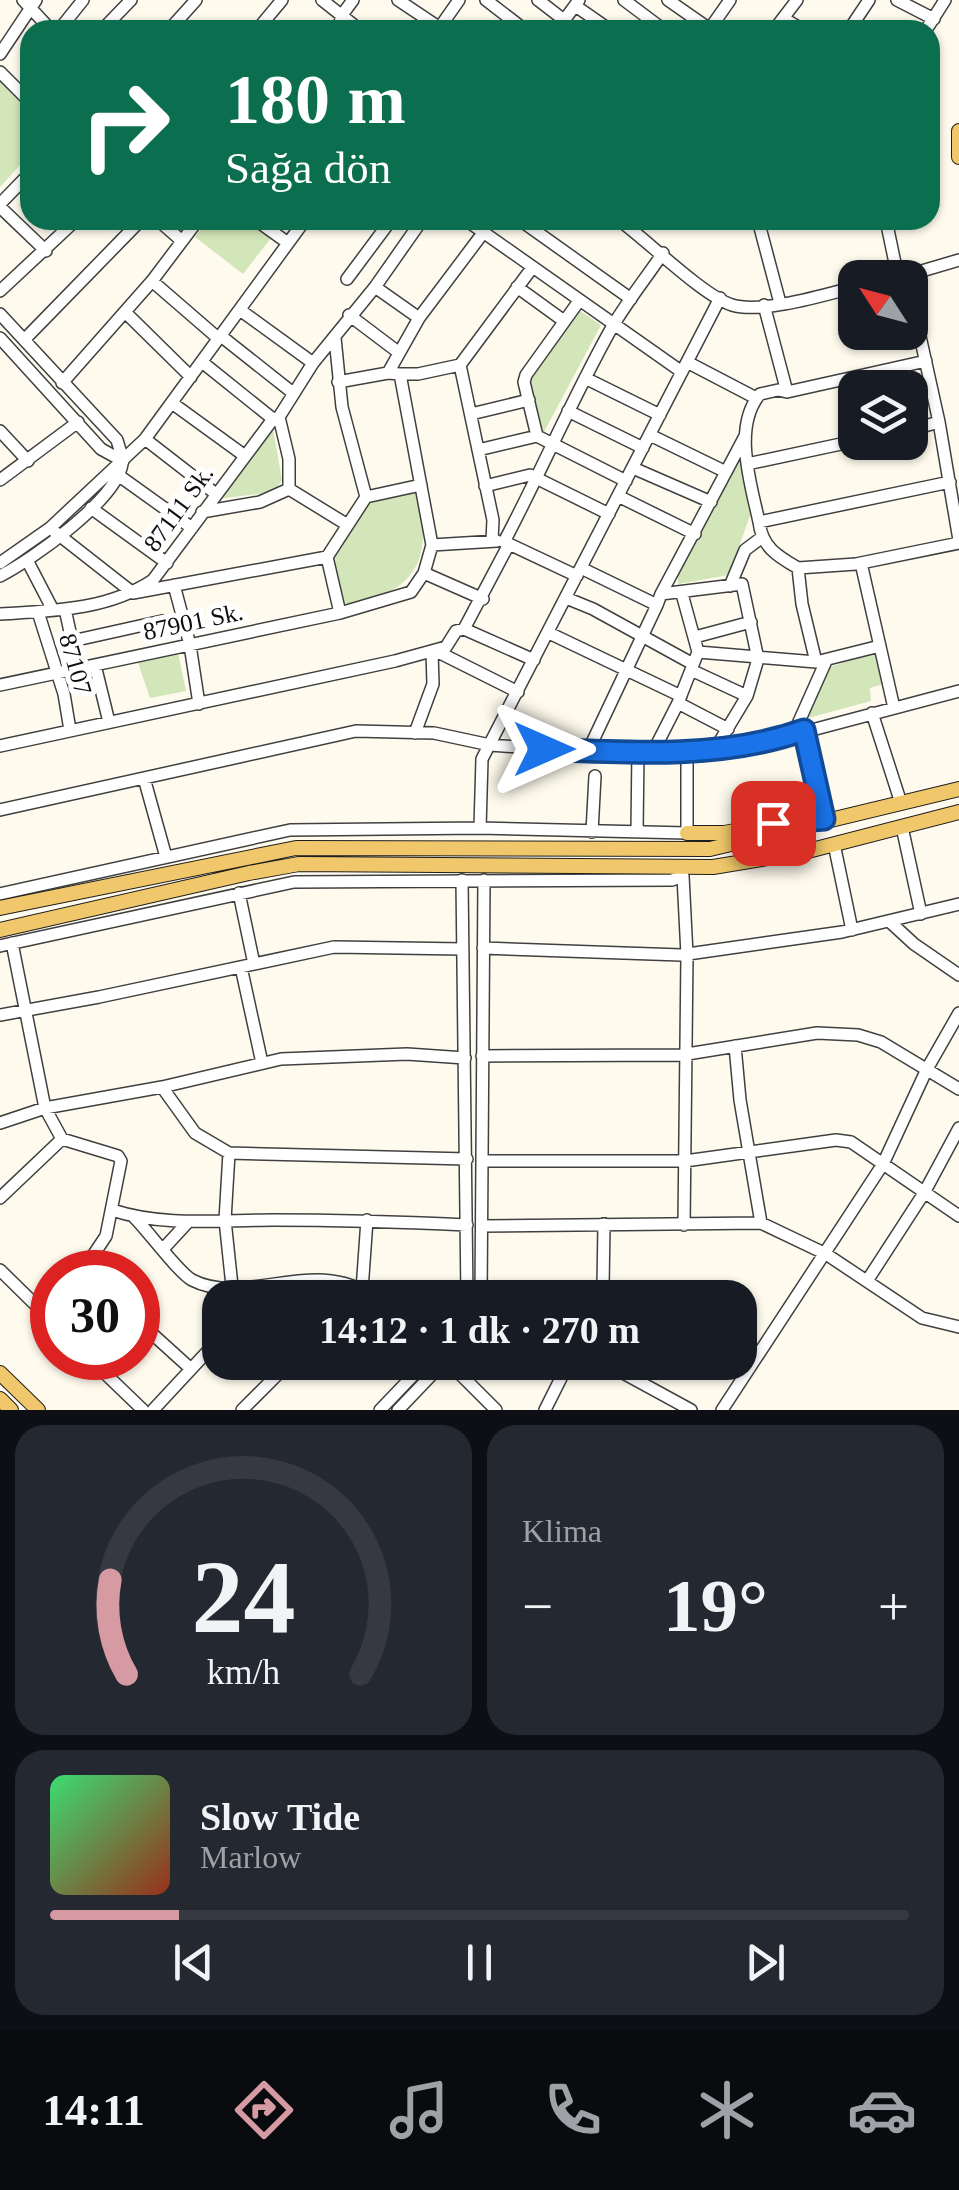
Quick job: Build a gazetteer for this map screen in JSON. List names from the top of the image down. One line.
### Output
{"streets":{"street":["87111 Sk.","87901 Sk.","87107"]},"crossings":[["87111 Sk.","87107"],["87901 Sk.","87107"]],"north":"top left","page":{"turn":["180 m","Sağa dön"],"limit":"30","trip":"14:12 · 1 dk · 270 m","tile":"Klima","heat":["−","19°","+"],"song":["Slow Tide","Marlow"],"tabs":"14:11","gauge":["24","km/h"]}}
